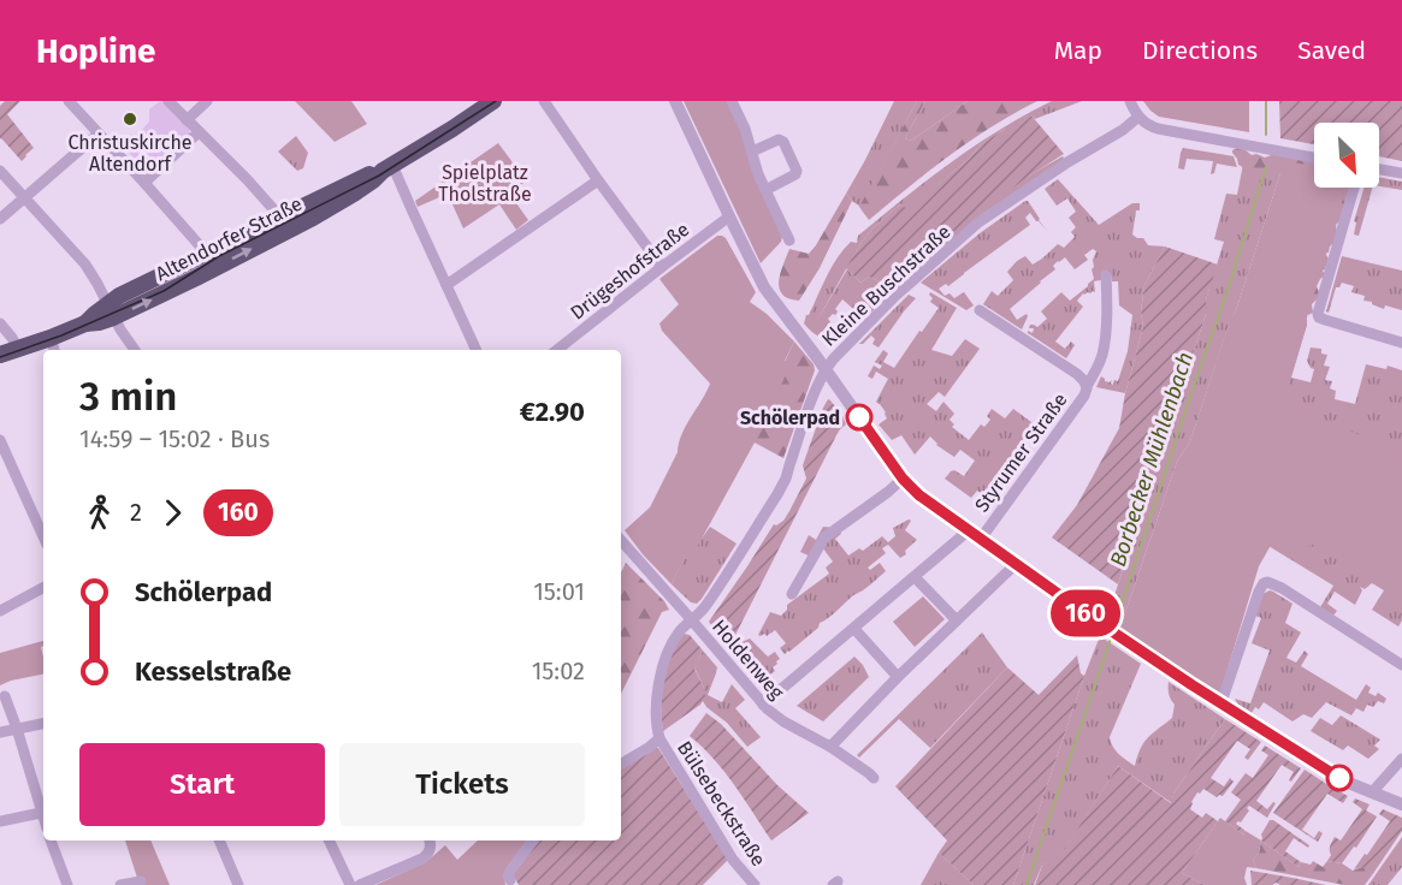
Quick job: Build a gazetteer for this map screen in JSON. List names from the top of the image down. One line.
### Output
{"streets":{"main road":["Altendorfer Straße"],"street":["Drügeshofstraße","Kleine Buschstraße","Styrumer Straße","Holdenweg","Bülsebeckstraße"]},"crossings":[["Kleine Buschstraße","Holdenweg"],["Kleine Buschstraße","Bülsebeckstraße"],["Holdenweg","Bülsebeckstraße"]],"water":["Borbecker Mühlenbach"],"parks":["Spielplatz Tholstraße"],"places":["Christuskirche Altendorf","Schölerpad"],"lines":["bus line 160"],"north":"bottom right","page":{"header":"Hopline","nav":["Map","Directions","Saved"],"on_map":"160","heading":["3 min","14:59 – 15:02 · Bus","€2.90"],"legs":["2","160"],"list":[{"name":"Schölerpad","value":"15:01"},{"name":"Kesselstraße","value":"15:02"}],"buttons":["Start","Tickets"]}}
